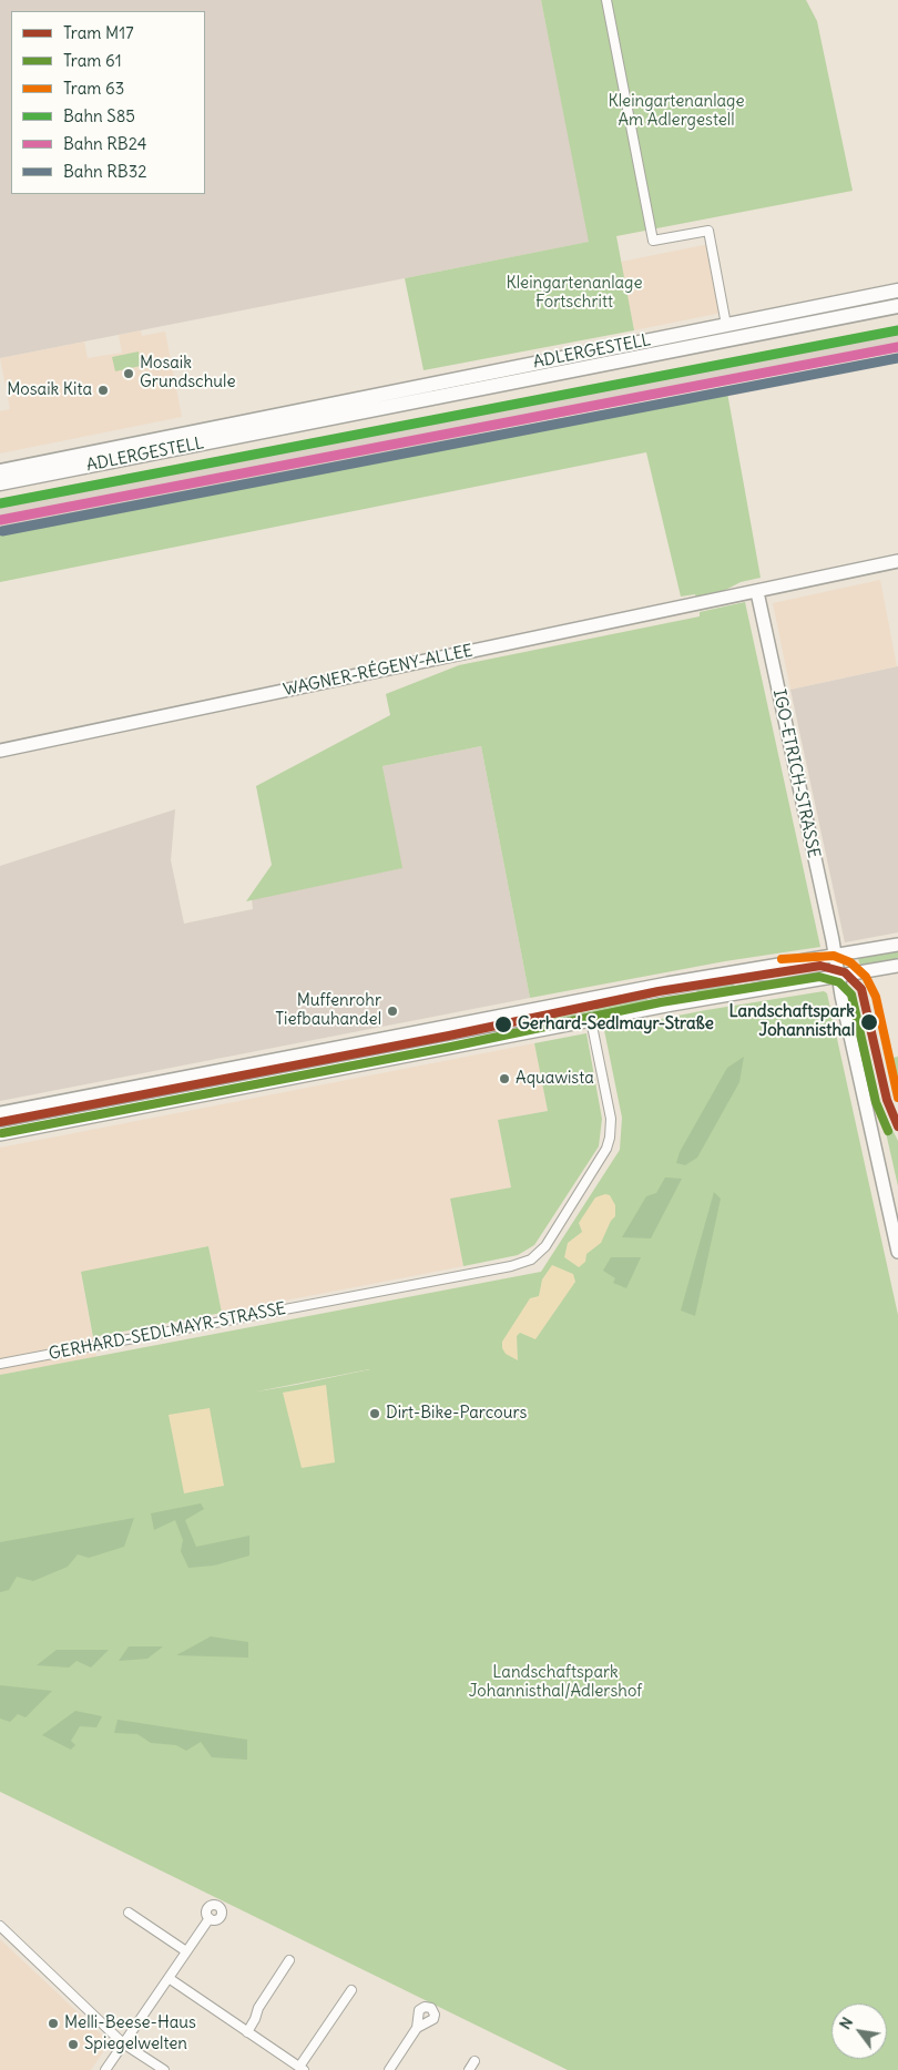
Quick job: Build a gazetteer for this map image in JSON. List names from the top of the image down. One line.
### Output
{"streets":{"main road":["ADLERGESTELL","WAGNER-RÉGENY-ALLEE","IGO-ETRICH-STRASSE"],"street":["GERHARD-SEDLMAYR-STRASSE"]},"crossings":[["WAGNER-RÉGENY-ALLEE","IGO-ETRICH-STRASSE"]],"parks":["Kleingartenanlage Am Adlergestell","Kleingartenanlage Fortschritt","Landschaftspark Johannisthal/Adlershof"],"places":["Mosaik Grundschule","Mosaik Kita","Muffenrohr Tiefbauhandel","Landschaftspark Johannisthal","Gerhard-Sedlmayr-Straße","Aquawista","Dirt-Bike-Parcours","Melli-Beese-Haus","Spiegelwelten"],"lines":["rail line S85","rail line RB24","rail line RB32","tram line 63","tram line M17","tram line 61"],"legend":["Tram M17","Tram 61","Tram 63","Bahn S85","Bahn RB24","Bahn RB32"],"north":"top left"}
